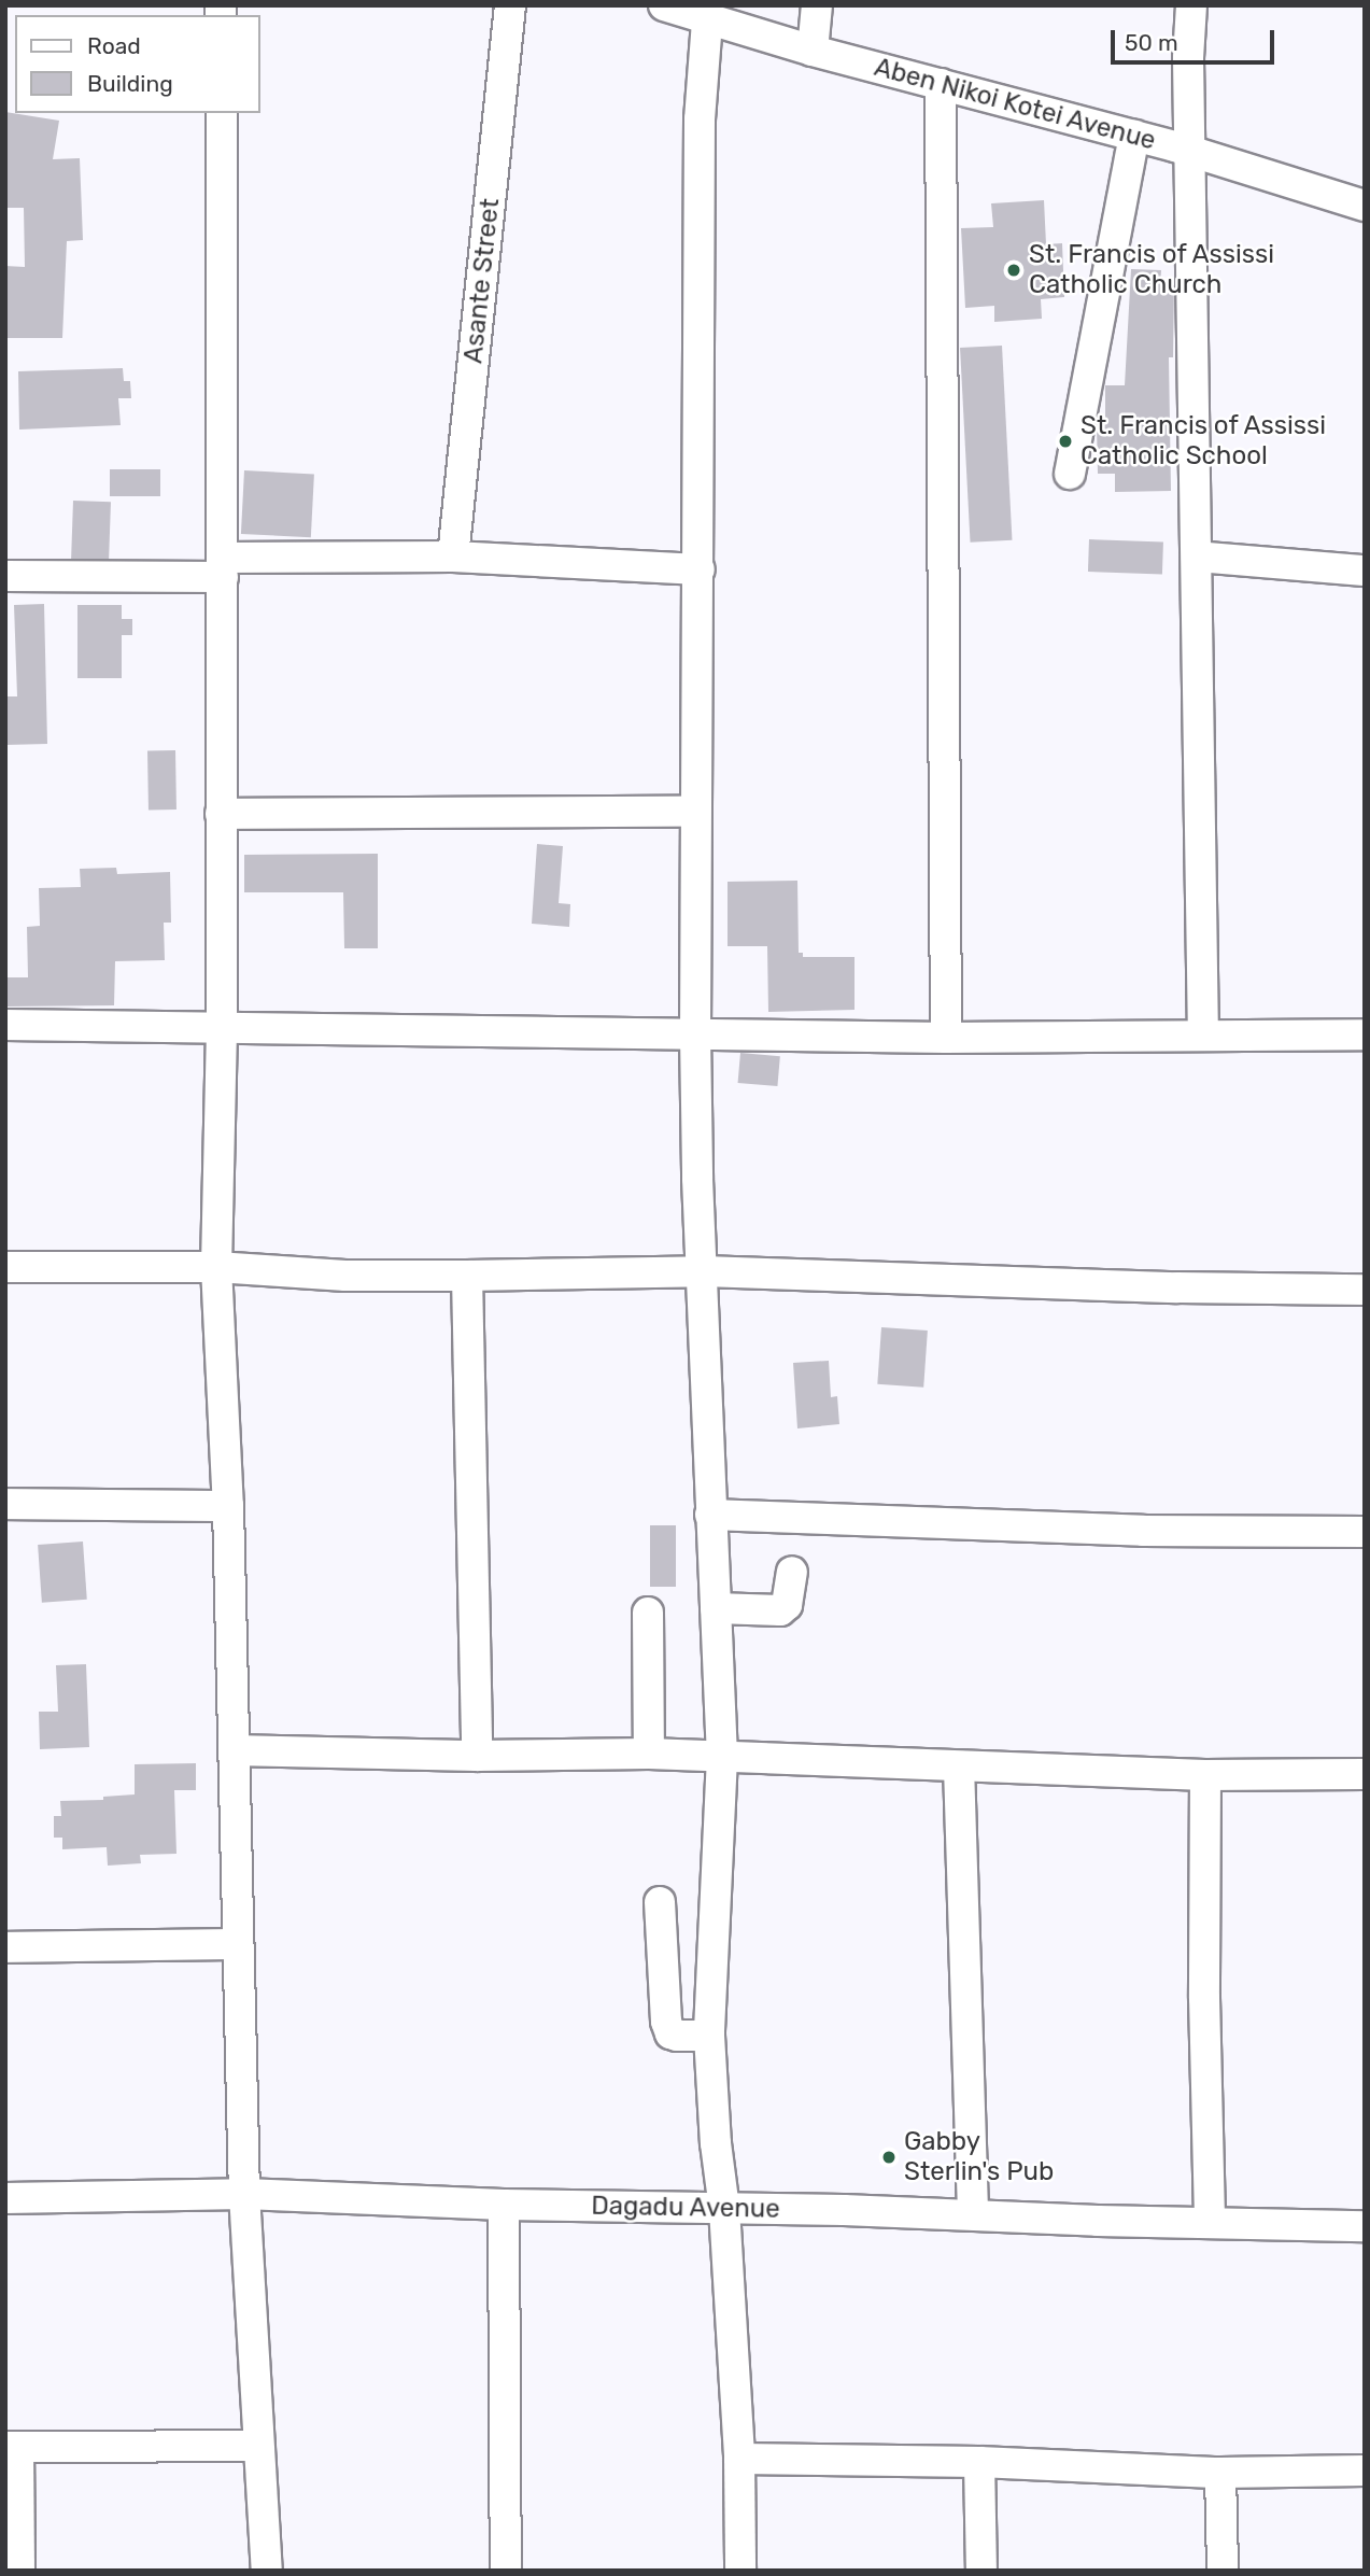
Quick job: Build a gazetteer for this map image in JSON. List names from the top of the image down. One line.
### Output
{"streets":{"street":["Aben Nikoi Kotei Avenue","Asante Street","Dagadu Avenue"]},"places":["St. Francis of Assissi Catholic Church","St. Francis of Assissi Catholic School","Gabby Sterlin's Pub"],"legend":["Road","Building"],"scale_bar":"50 m"}
